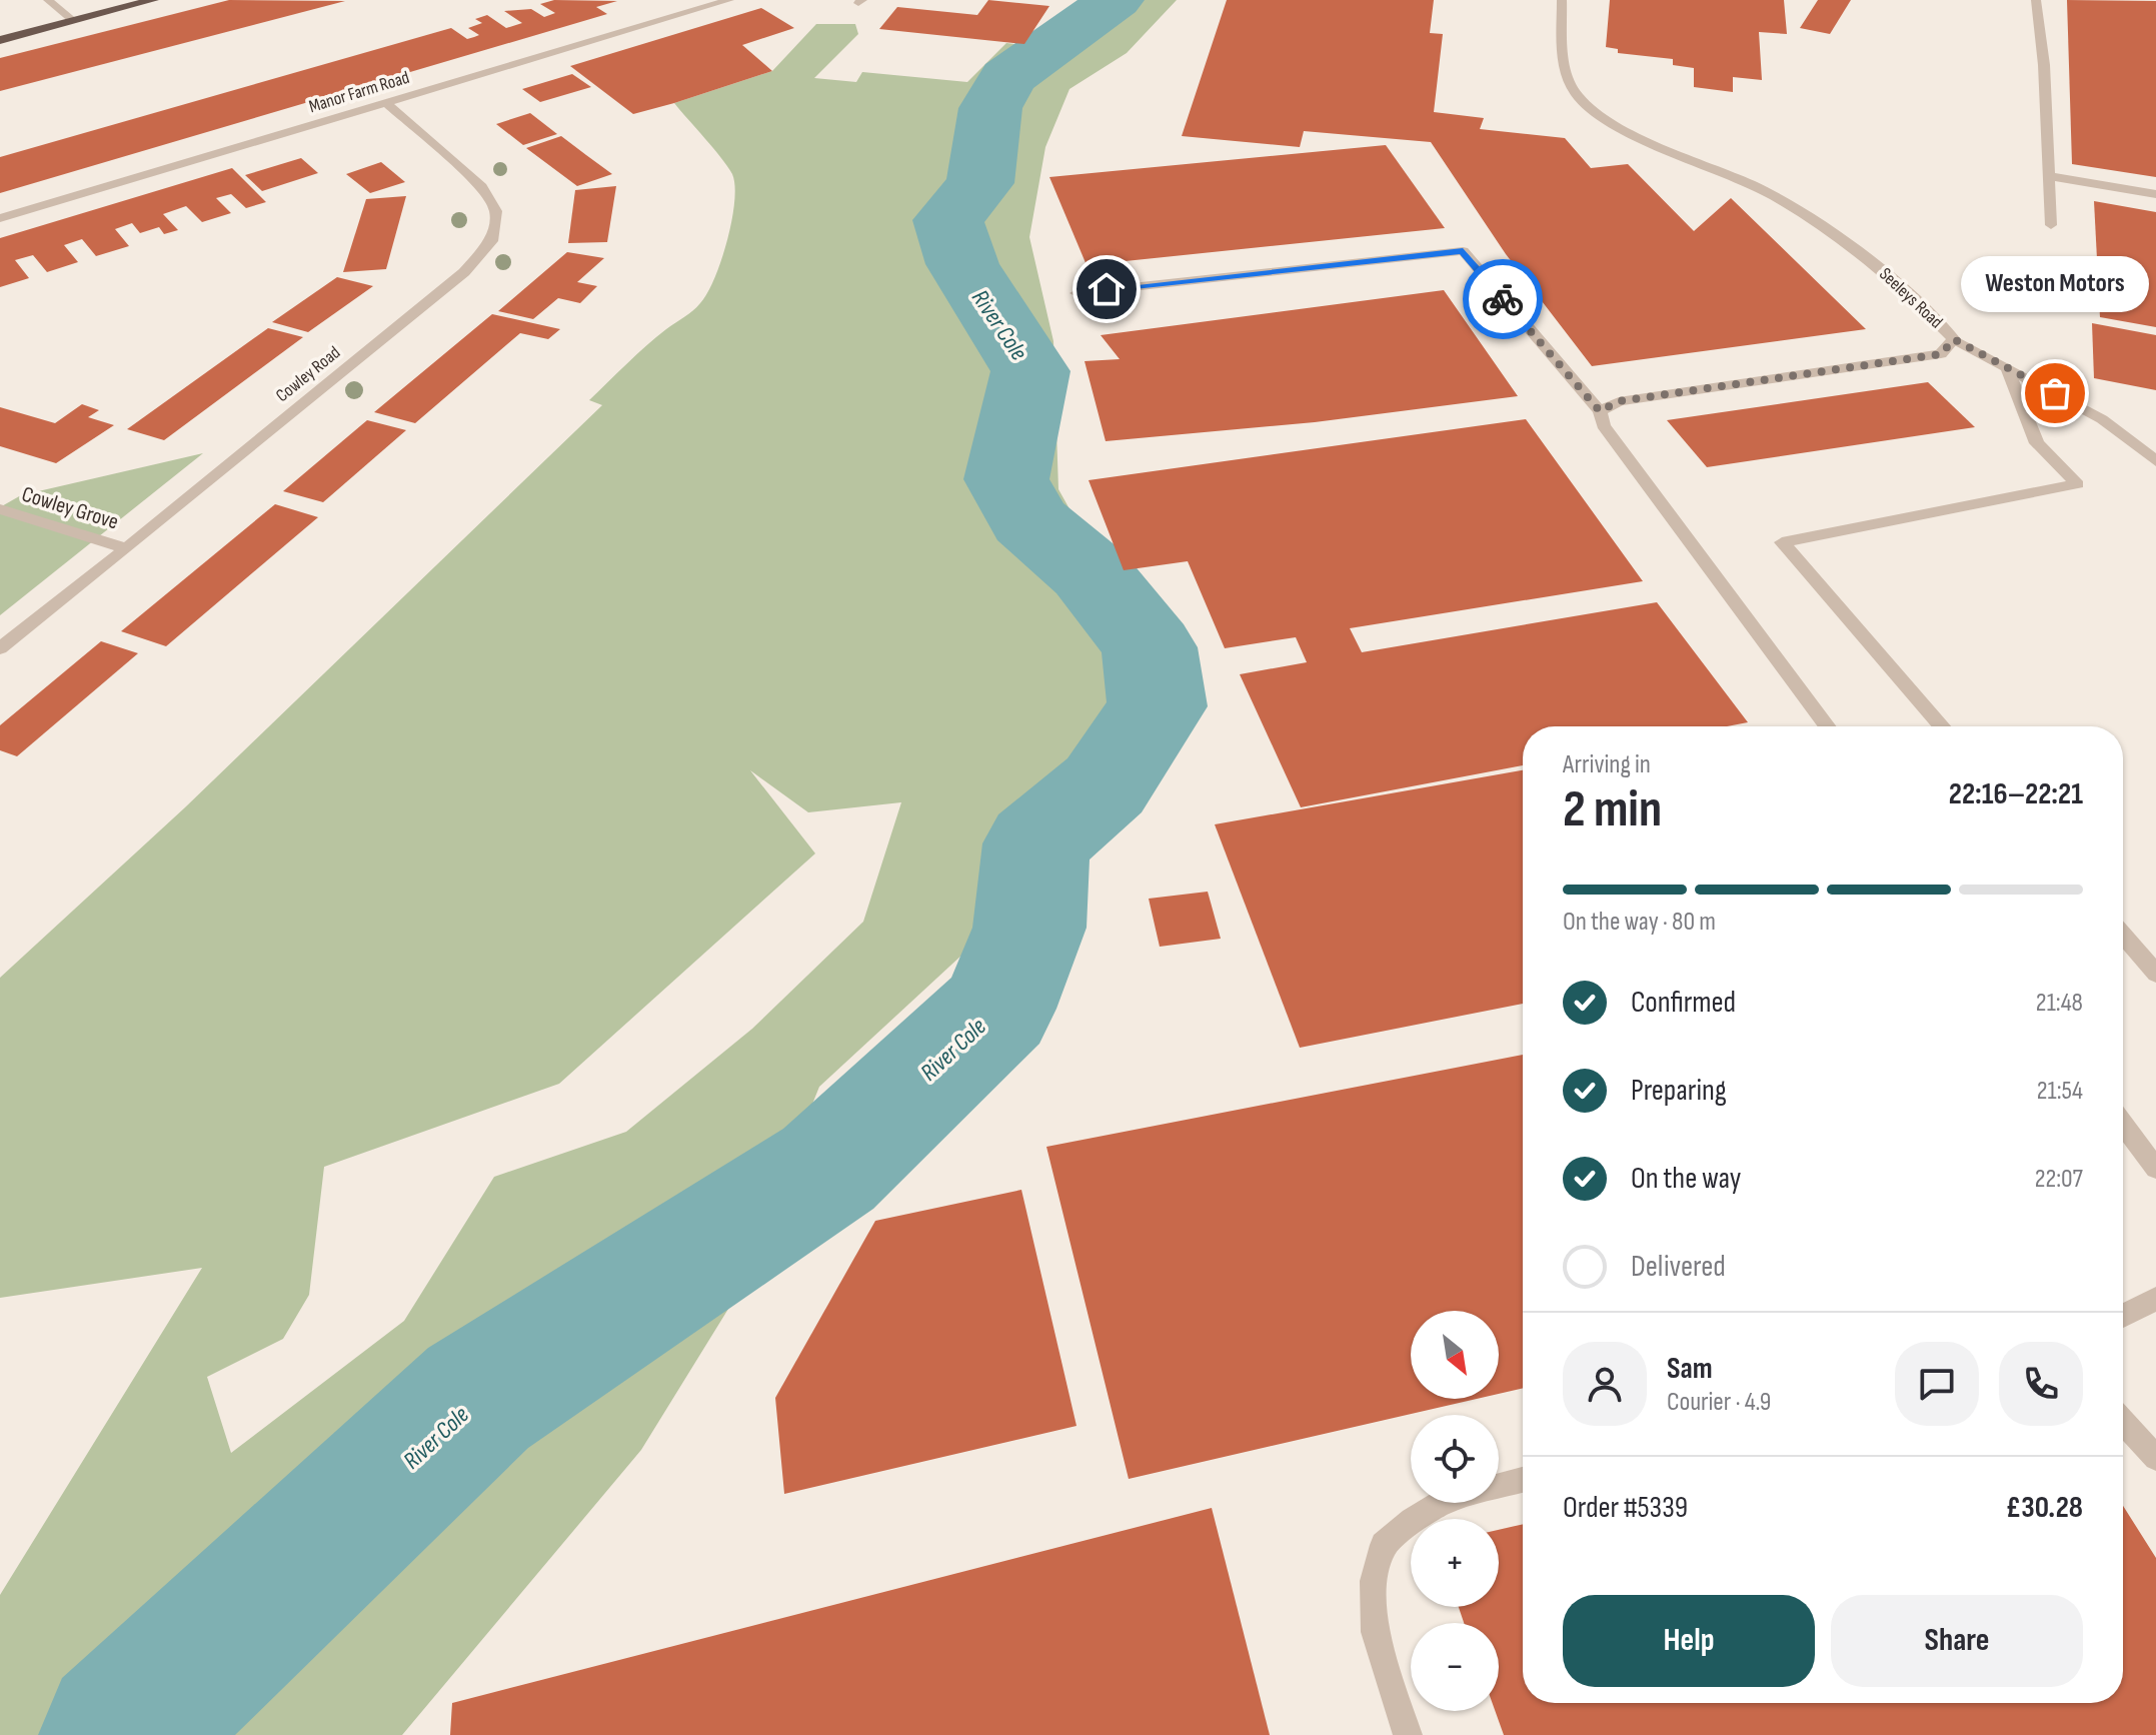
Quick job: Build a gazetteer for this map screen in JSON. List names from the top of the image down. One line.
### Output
{"streets":{"street":["Manor Farm Road","Seeleys Road","Cowley Road","Cowley Grove"]},"crossings":[["Manor Farm Road","Cowley Road"],["Cowley Road","Cowley Grove"]],"water":["River Cole"],"places":["Weston Motors"],"north":"bottom right","page":{"bubble":"Weston Motors","heading":["2 min","Arriving in","22:16–22:21"],"panel":["Sam","Courier · 4.9","Order #5339","£30.28"],"bar":"On the way · 80 m","list":[["Confirmed","21:48"],["Preparing","21:54"],["On the way","22:07"],"Delivered"],"map_buttons":["+","−"],"buttons":["Help","Share"]}}
